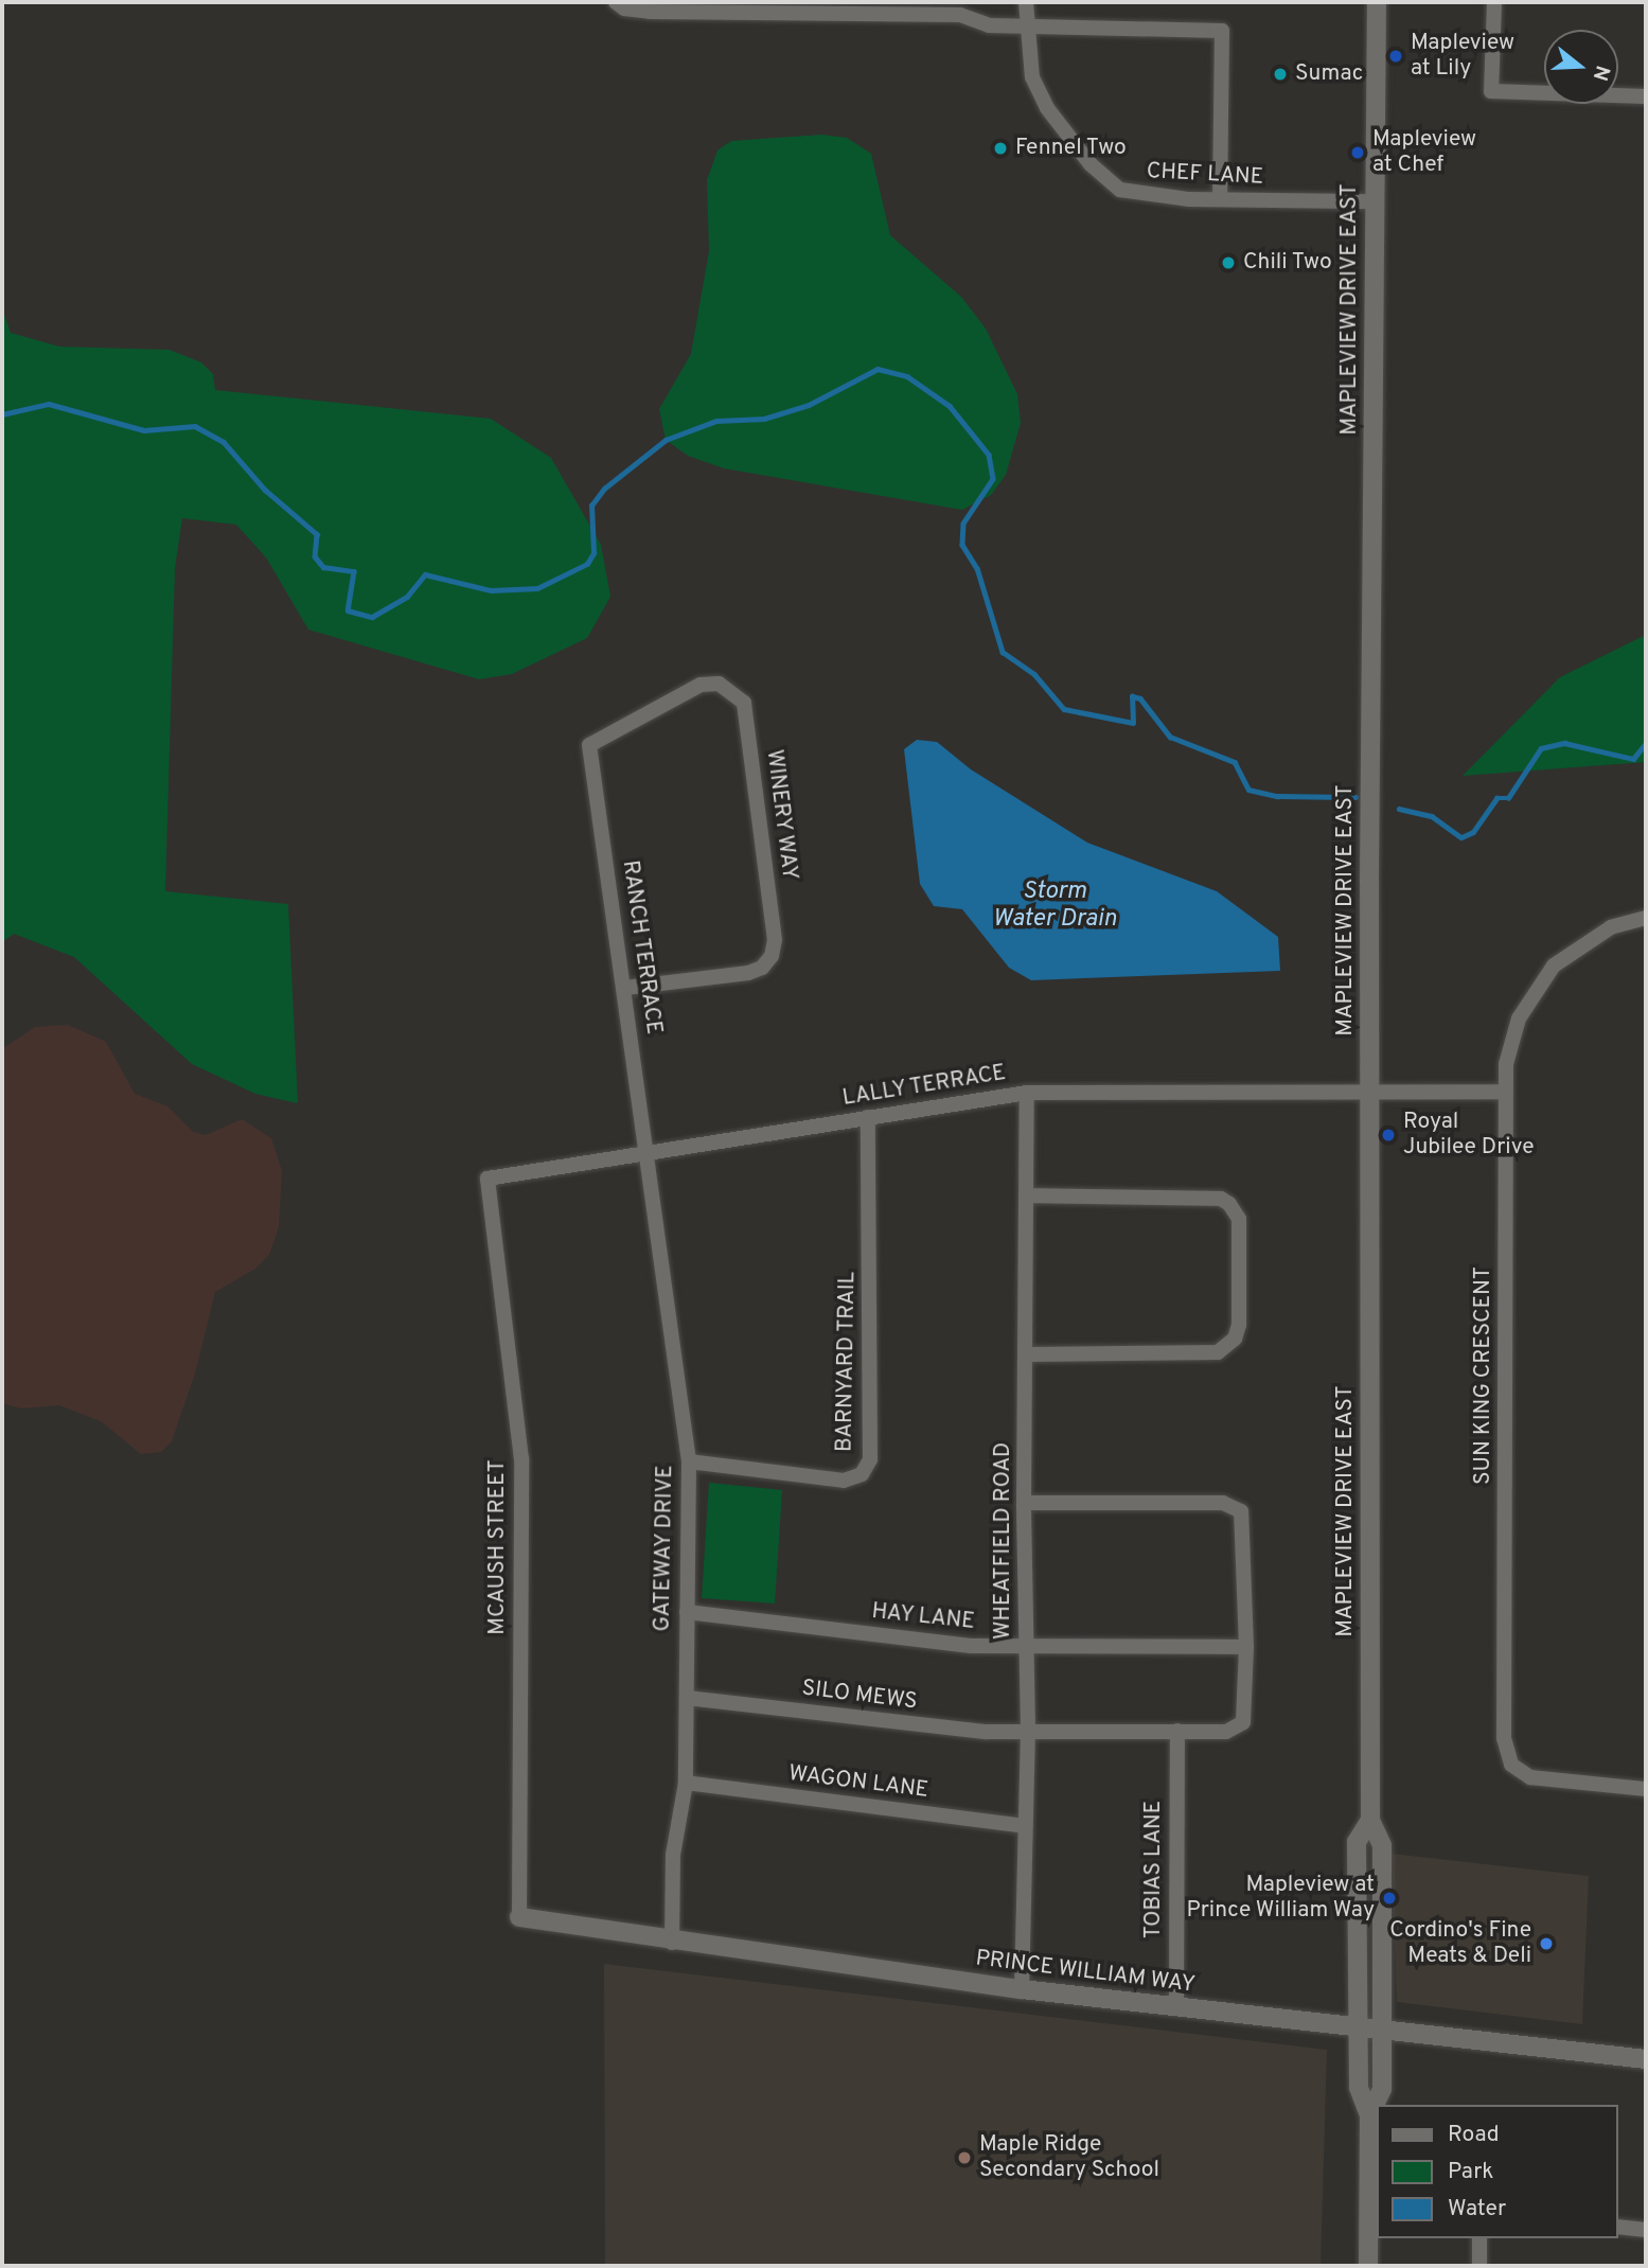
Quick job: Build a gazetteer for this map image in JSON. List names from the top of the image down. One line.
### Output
{"streets":{"main road":["MAPLEVIEW DRIVE EAST","PRINCE WILLIAM WAY"],"street":["CHEF LANE","WINERY WAY","RANCH TERRACE","LALLY TERRACE","BARNYARD TRAIL","SUN KING CRESCENT","WHEATFIELD ROAD","MCAUSH STREET","GATEWAY DRIVE","HAY LANE","SILO MEWS","WAGON LANE","TOBIAS LANE"]},"crossings":[["CHEF LANE","MAPLEVIEW DRIVE EAST"],["MAPLEVIEW DRIVE EAST","LALLY TERRACE"],["MAPLEVIEW DRIVE EAST","PRINCE WILLIAM WAY"],["WINERY WAY","RANCH TERRACE"],["RANCH TERRACE","LALLY TERRACE"],["RANCH TERRACE","GATEWAY DRIVE"],["LALLY TERRACE","BARNYARD TRAIL"],["LALLY TERRACE","WHEATFIELD ROAD"],["LALLY TERRACE","MCAUSH STREET"],["LALLY TERRACE","GATEWAY DRIVE"],["BARNYARD TRAIL","GATEWAY DRIVE"],["WHEATFIELD ROAD","HAY LANE"],["WHEATFIELD ROAD","SILO MEWS"],["WHEATFIELD ROAD","WAGON LANE"],["WHEATFIELD ROAD","PRINCE WILLIAM WAY"],["MCAUSH STREET","PRINCE WILLIAM WAY"],["GATEWAY DRIVE","HAY LANE"],["GATEWAY DRIVE","SILO MEWS"],["GATEWAY DRIVE","WAGON LANE"],["GATEWAY DRIVE","PRINCE WILLIAM WAY"],["HAY LANE","SILO MEWS"],["SILO MEWS","TOBIAS LANE"],["TOBIAS LANE","PRINCE WILLIAM WAY"]],"water":["Storm Water Drain"],"places":["Mapleview at Lily","Sumac","Fennel Two","Mapleview at Chef","Chili Two","Royal Jubilee Drive","Mapleview at Prince William Way","Cordino's Fine Meats & Deli","Maple Ridge Secondary School"],"legend":["Road","Park","Water"],"north":"right"}
